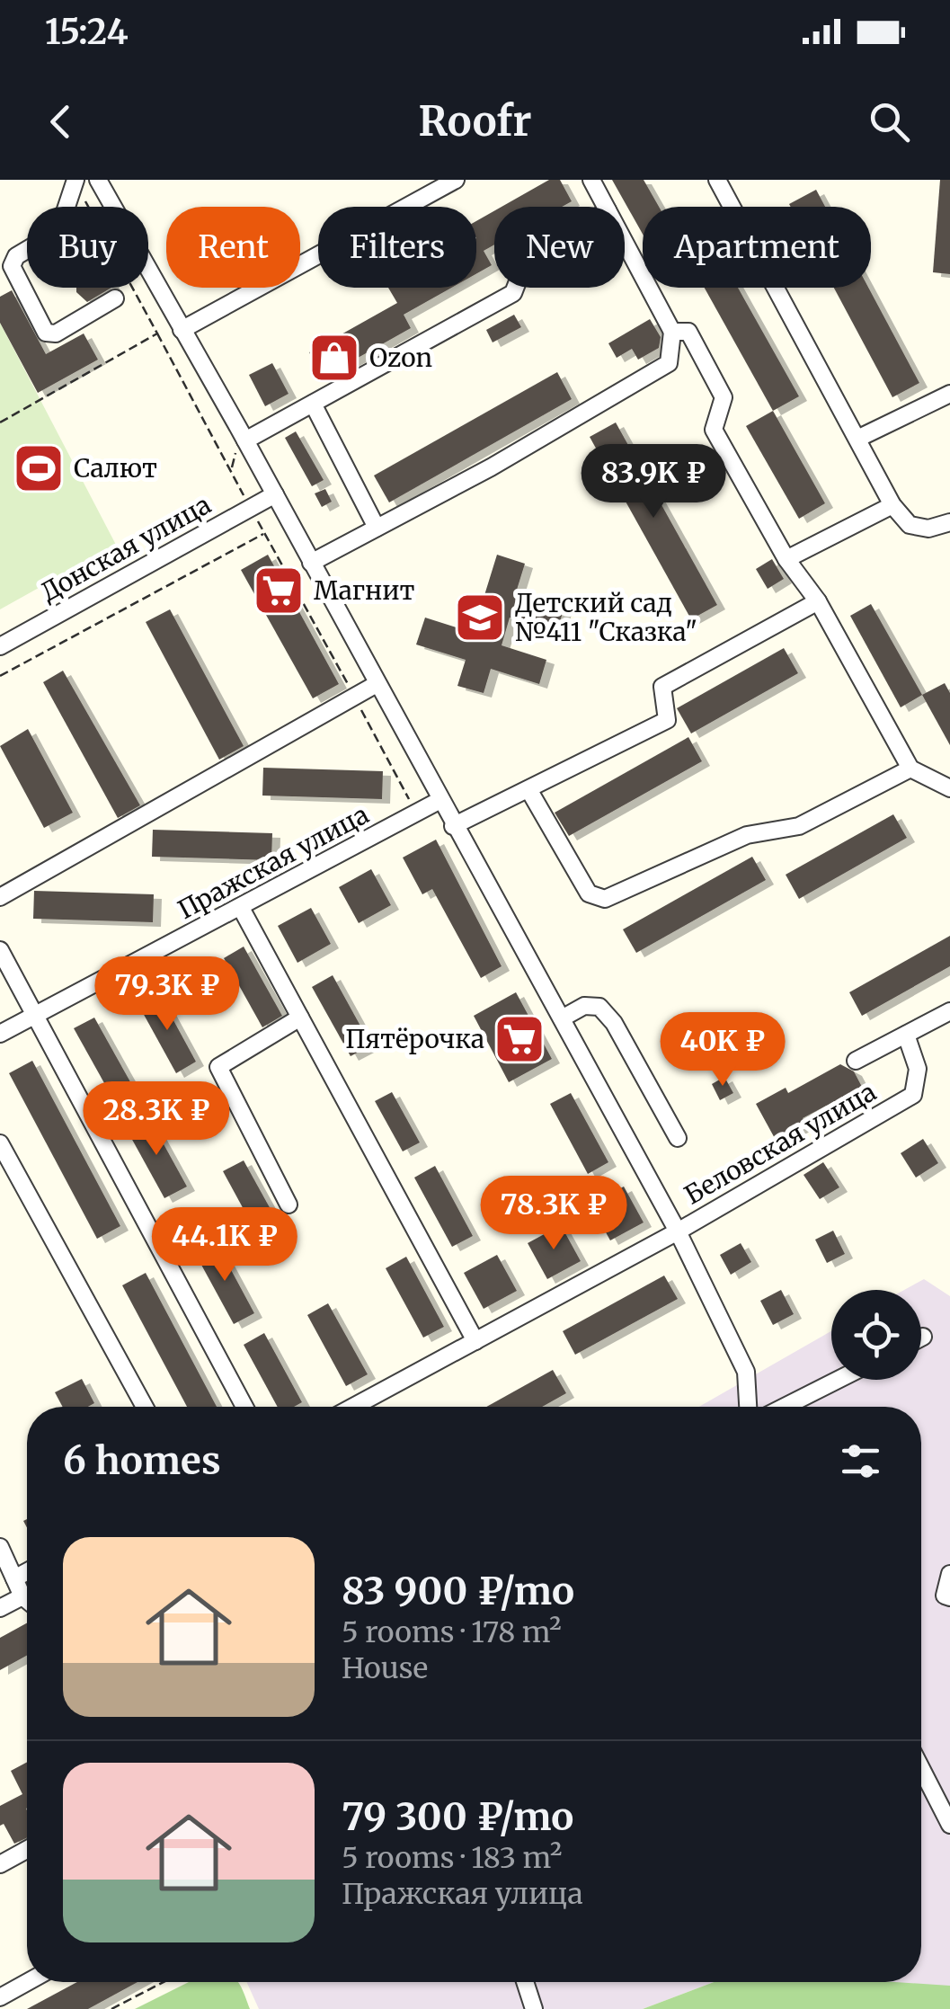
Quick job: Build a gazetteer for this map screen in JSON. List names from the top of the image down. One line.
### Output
{"streets":{"street":["Донская улица","Пражская улица","Беловская улица"]},"places":{"shop":["Ozon"],"sports":["Салют"],"supermarket":["Магнит","Пятёрочка"],"school or university":["Детский сад №411 \"Сказка\""]},"page":{"status":"15:24","header":"Roofr","chip":["Buy","Rent","Filters","New","Apartment"],"price":["83.9K ₽","79.3K ₽","40K ₽","28.3K ₽","78.3K ₽","44.1K ₽"],"heading":"6 homes","list":[{"name":"83 900 ₽/mo","note":"5 rooms · 178 m² · House"},{"name":"79 300 ₽/mo","note":"5 rooms · 183 m² · Пражская улица"}]}}
